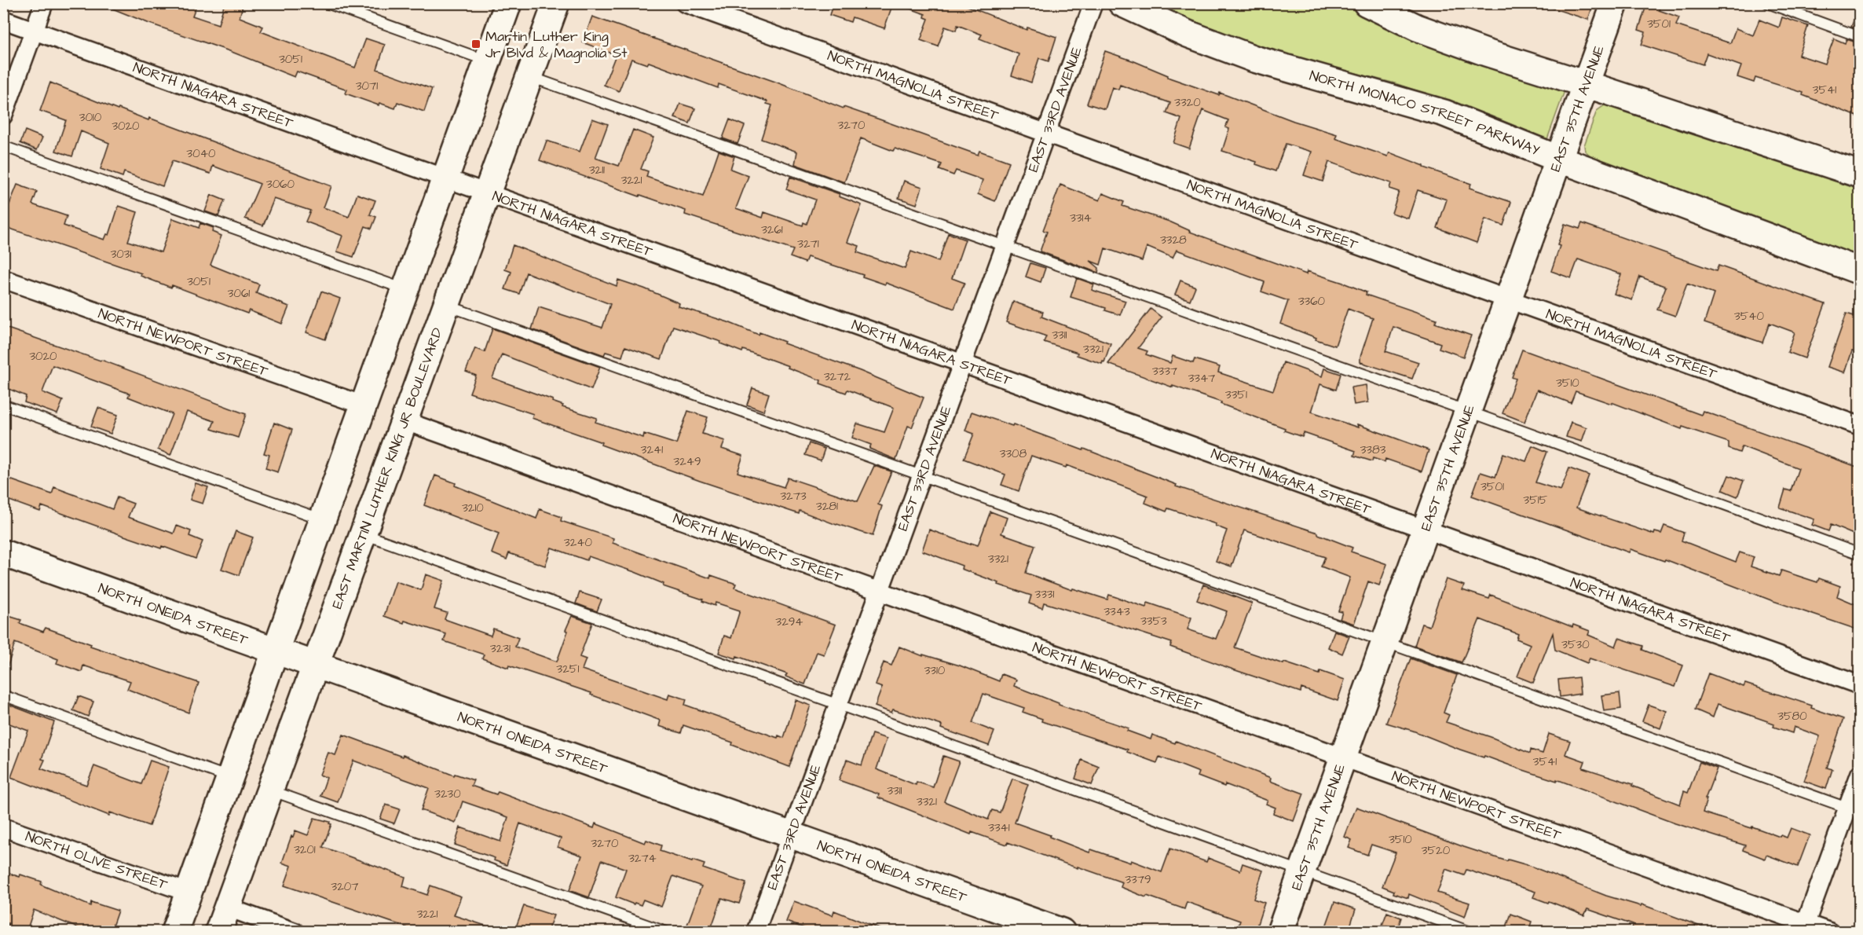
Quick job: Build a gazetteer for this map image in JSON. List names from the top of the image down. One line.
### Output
{"streets":{"street":["NORTH MAGNOLIA STREET","NORTH NIAGARA STREET","EAST 33RD AVENUE","EAST 35TH AVENUE","NORTH MONACO STREET PARKWAY","NORTH NEWPORT STREET","EAST MARTIN LUTHER KING JR BOULEVARD","NORTH ONEIDA STREET","NORTH OLIVE STREET"]},"crossings":[["NORTH MAGNOLIA STREET","EAST 33RD AVENUE"],["NORTH MAGNOLIA STREET","EAST 35TH AVENUE"],["NORTH NIAGARA STREET","EAST 33RD AVENUE"],["NORTH NIAGARA STREET","EAST 35TH AVENUE"],["NORTH NIAGARA STREET","EAST MARTIN LUTHER KING JR BOULEVARD"],["EAST 33RD AVENUE","NORTH NEWPORT STREET"],["EAST 33RD AVENUE","NORTH ONEIDA STREET"],["EAST 35TH AVENUE","NORTH MONACO STREET PARKWAY"],["EAST 35TH AVENUE","NORTH NEWPORT STREET"],["NORTH NEWPORT STREET","EAST MARTIN LUTHER KING JR BOULEVARD"],["EAST MARTIN LUTHER KING JR BOULEVARD","NORTH ONEIDA STREET"]],"places":{"transit":["Martin Luther King Jr Blvd & Magnolia St"]},"house_numbers":["3501","3051","3071","3541","3320","3010","3270","3020","3040","3211","3221","3060","3314","3261","3328","3271","3031","3051","3061","3360","3540","3311","3321","3020","3337","3272","3347","3510","3351","3241","3383","3308","3249","3501","3273","3515","3281","3210","3240","3321","3331","3343","3353","3294","3530","3231","3251","3310","3580","3541","3311","3230","3321","3341","3510","3270","3201","3520","3274","3379","3207","3221"]}
